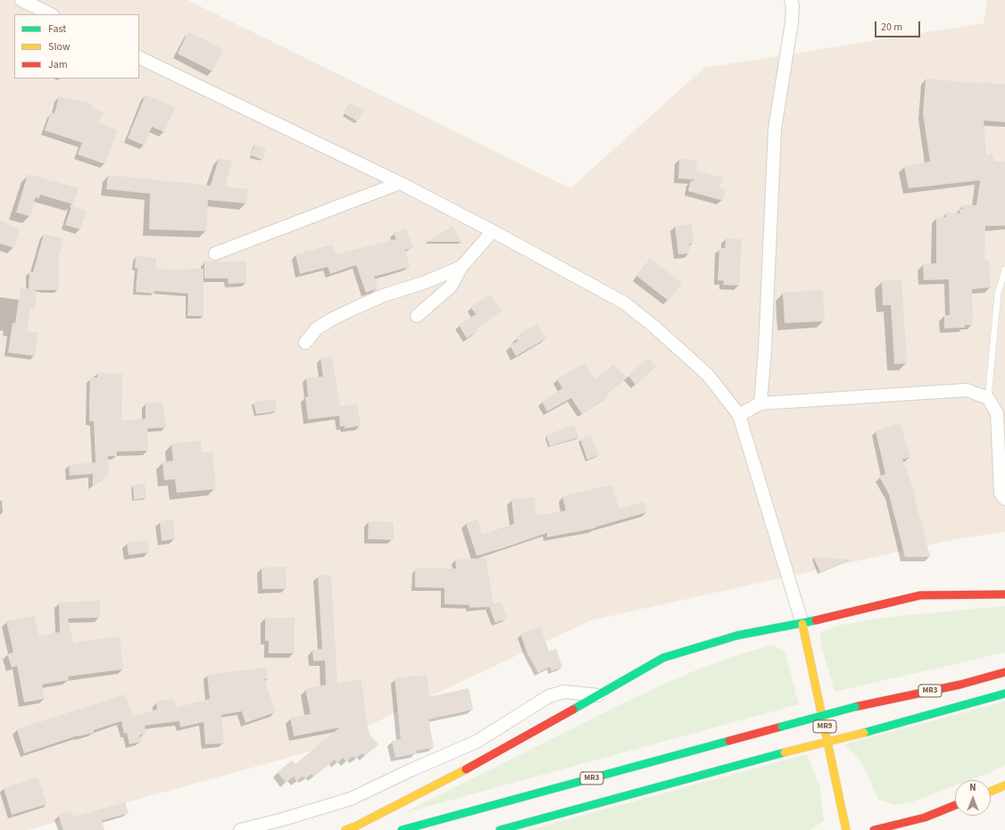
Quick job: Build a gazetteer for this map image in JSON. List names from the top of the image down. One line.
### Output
{"streets":{"main road":["MR3","MR9"]},"legend":["Fast","Slow","Jam"],"scale_bar":"20 m","north":"top"}
